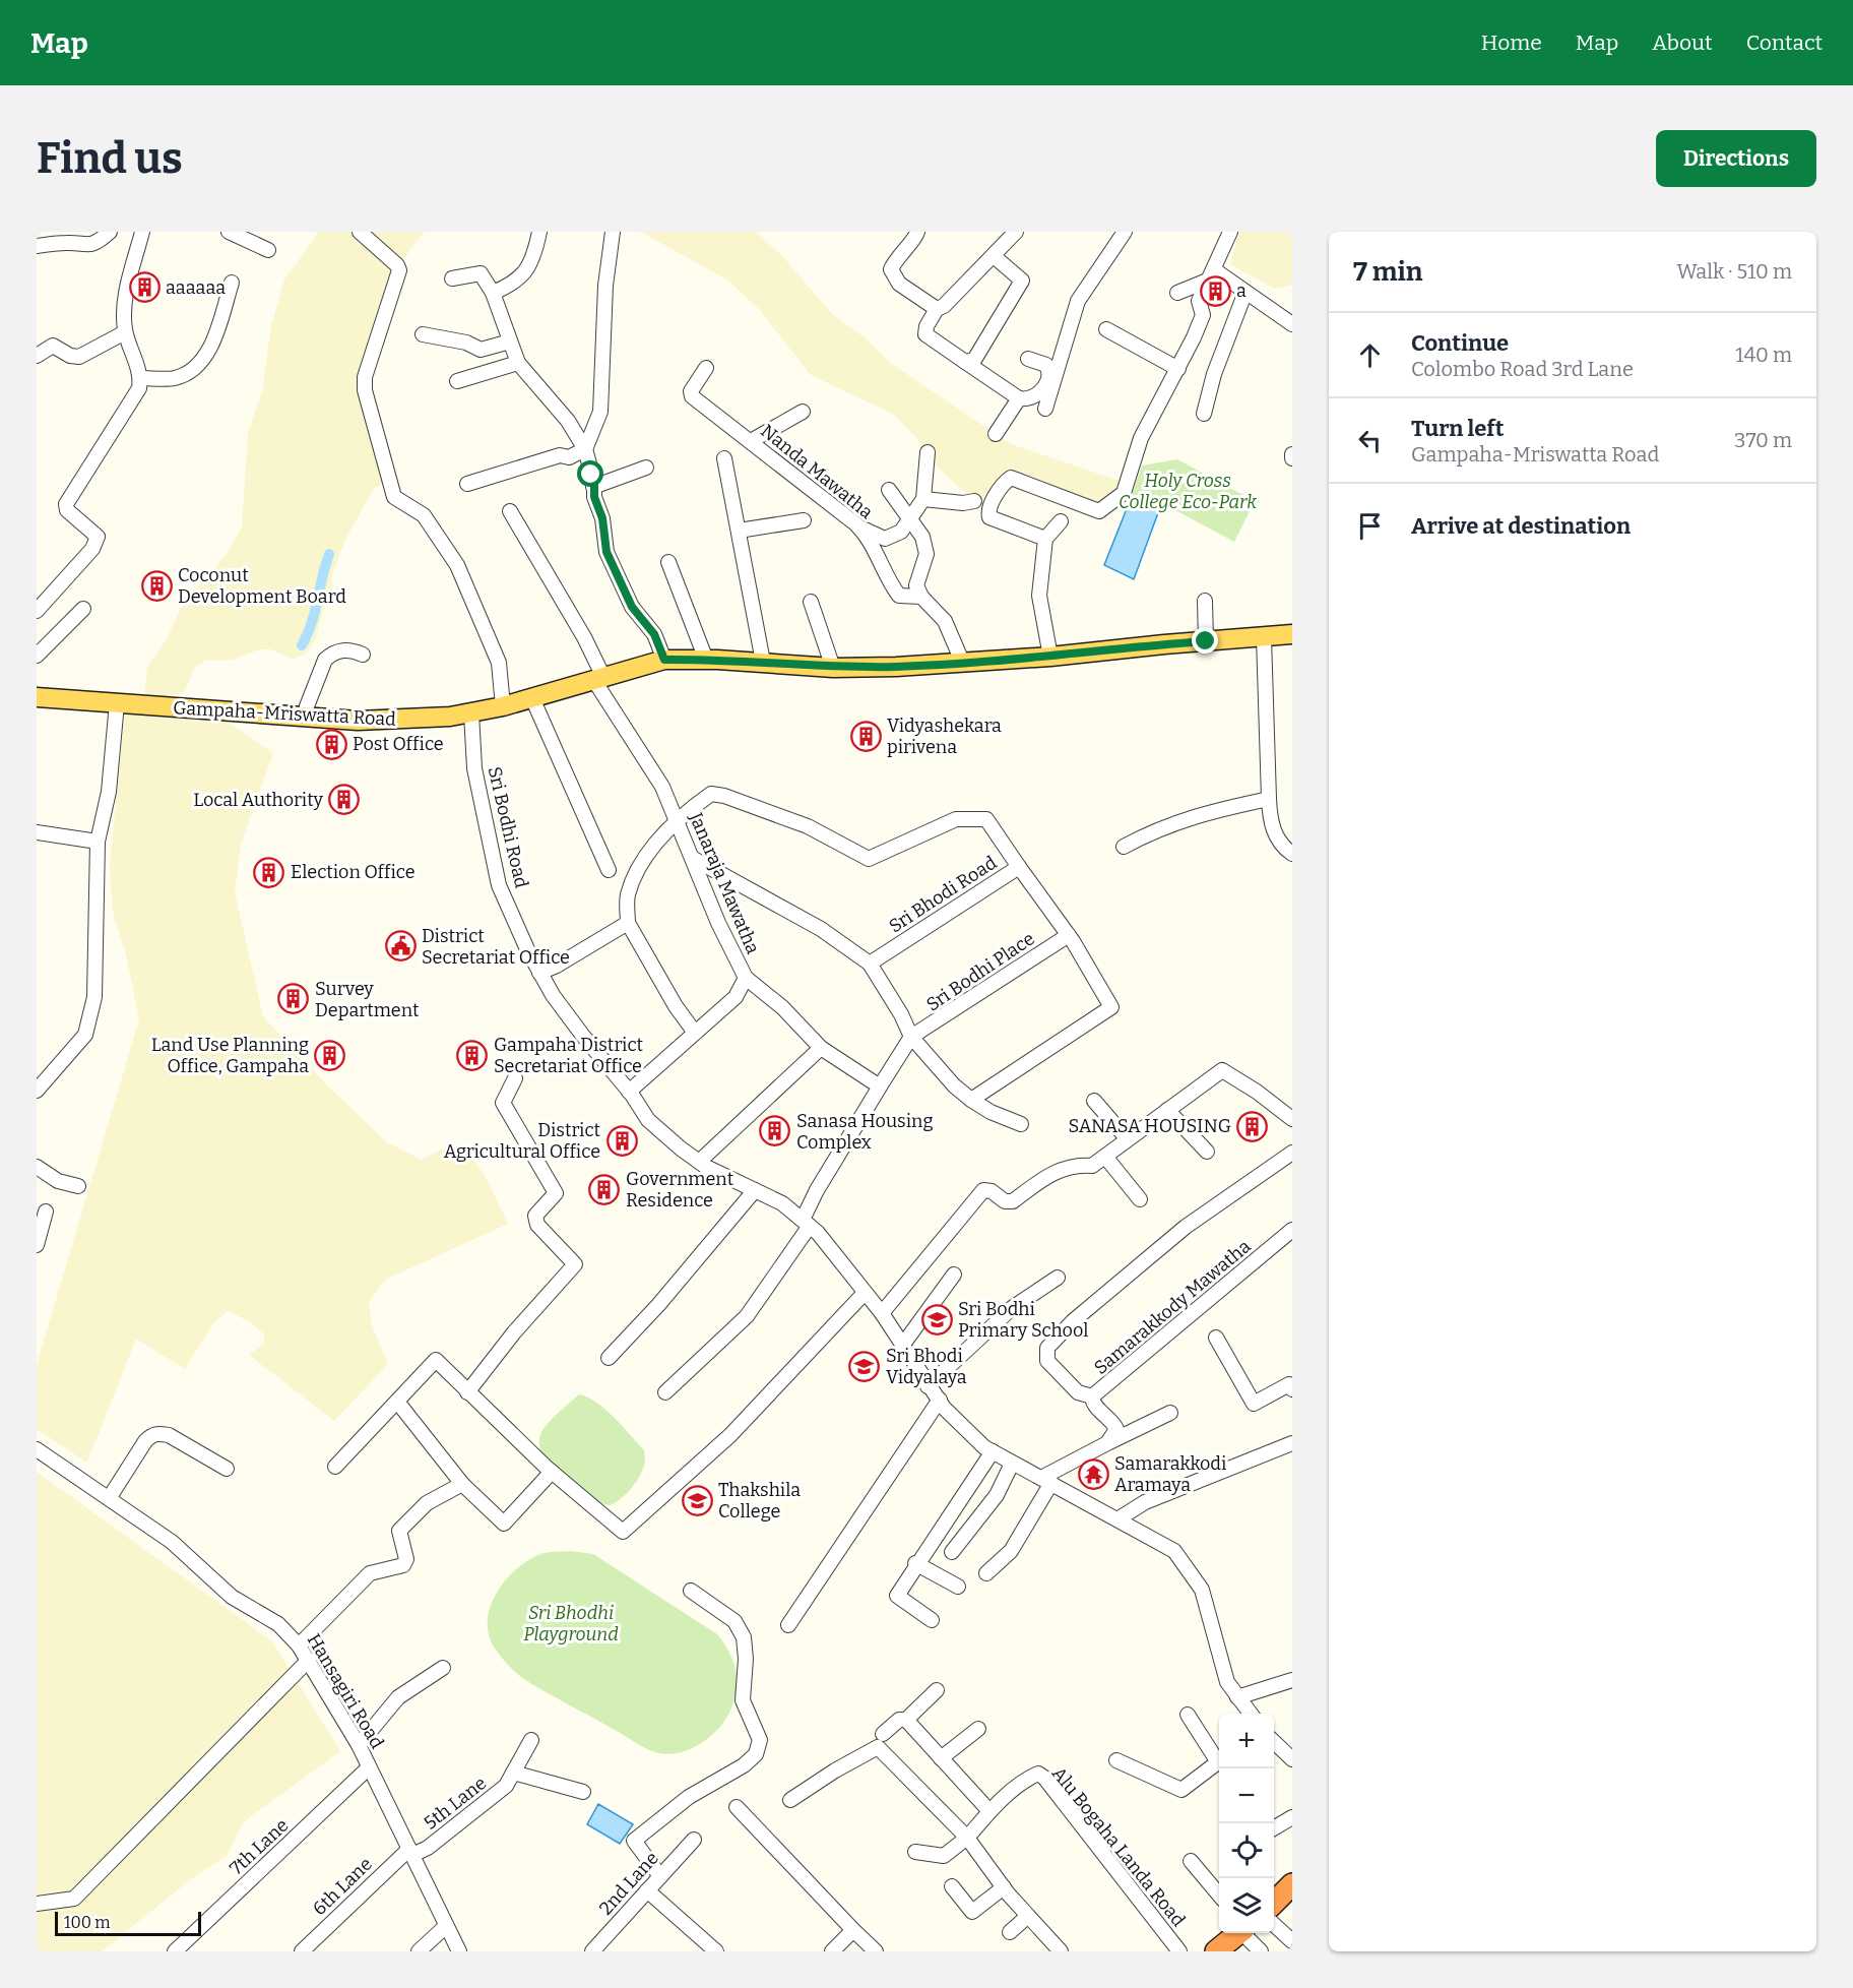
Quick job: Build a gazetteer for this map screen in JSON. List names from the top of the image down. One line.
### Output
{"streets":{"main road":["Gampaha-Mriswatta Road"],"street":["Nanda Mawatha","Sri Bodhi Road","Janaraja Mawatha","Sri Bhodi Road","Sri Bodhi Place","Samarakkody Mawatha","Hansagiri Road","5th Lane","7th Lane","Alu Bogaha Landa Road","2nd Lane","6th Lane"]},"crossings":[["Gampaha-Mriswatta Road","Sri Bodhi Road"],["Gampaha-Mriswatta Road","Janaraja Mawatha"],["Janaraja Mawatha","Sri Bhodi Road"],["Hansagiri Road","5th Lane"],["Hansagiri Road","7th Lane"],["Hansagiri Road","6th Lane"],["5th Lane","6th Lane"]],"parks":["Holy Cross College Eco-Park","Sri Bhodhi Playground"],"places":{"building":["aaaaaa","a","Coconut Development Board","Vidyashekara pirivena","Post Office","Local Authority","Election Office","Survey Department","Land Use Planning Office, Gampaha","Gampaha District Secretariat Office","SANASA HOUSING","Sanasa Housing Complex","District Agricultural Office","Government Residence"],"public building":["District Secretariat Office"],"school or university":["Sri Bodhi Primary School","Sri Bhodi Vidyalaya","Thakshila College"],"temple":["Samarakkodi Aramaya"]},"scale_bar":"100 m","page":{"header":"Map","nav":["Home","Map","About","Contact"],"buttons":"Directions","title":"Find us","heading":["7 min","Walk · 510 m"],"list":[["Continue","Colombo Road 3rd Lane","140 m"],["Turn left","Gampaha-Mriswatta Road","370 m"],"Arrive at destination"],"map_buttons":["+","−"],"scale":"100 m"}}
